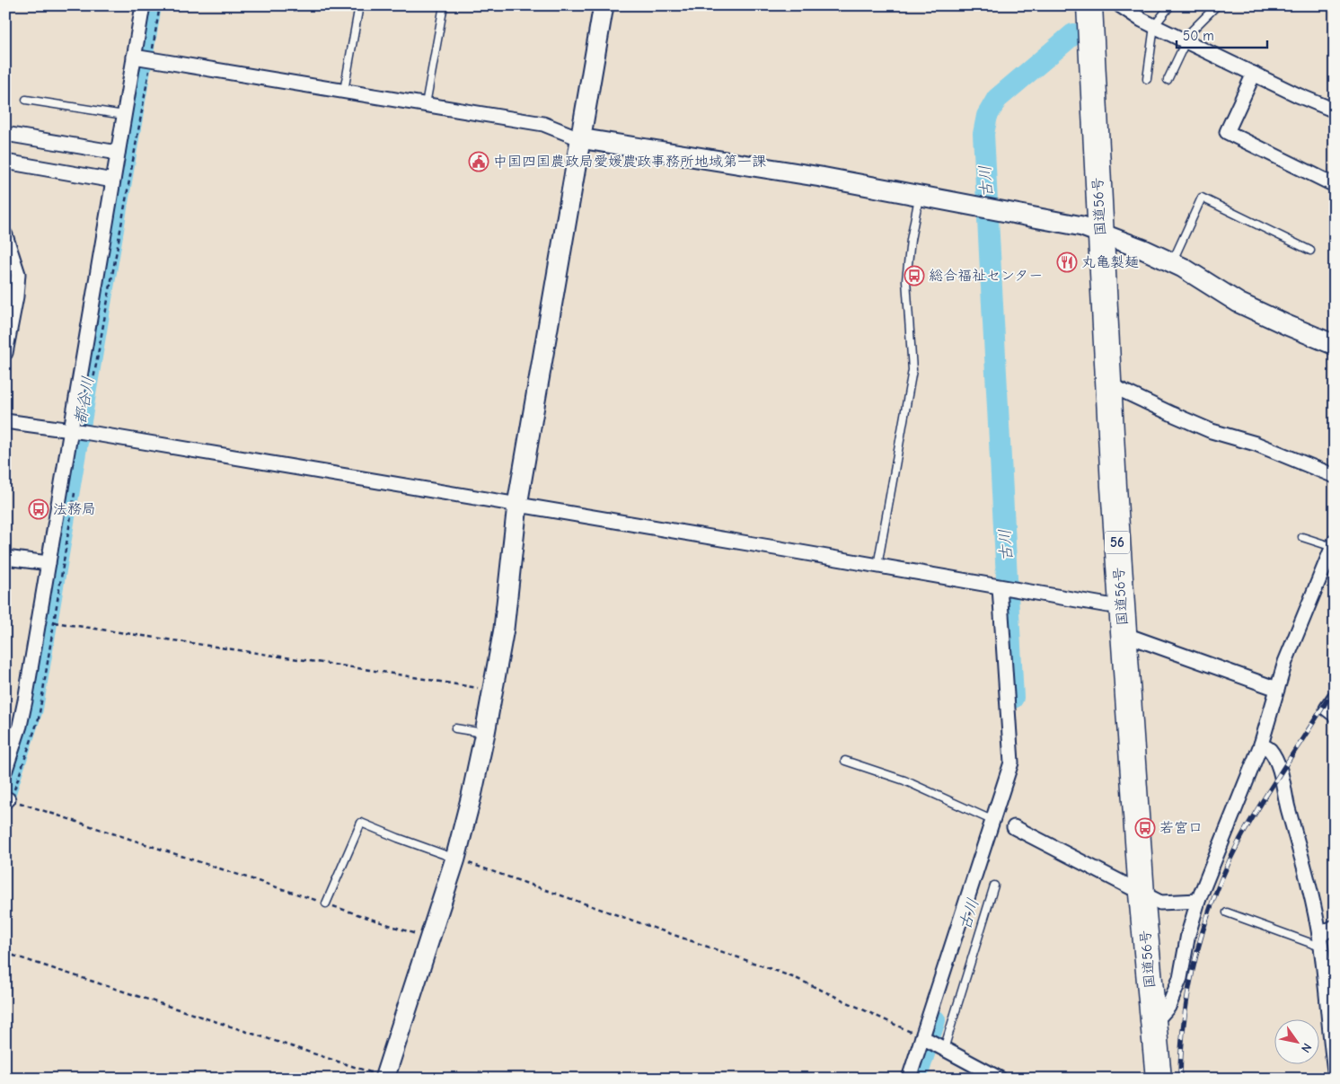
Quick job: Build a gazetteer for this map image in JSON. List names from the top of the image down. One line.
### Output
{"streets":{"highway":["国道56号","56"]},"water":["古川","都谷川"],"places":{"public building":["中国四国農政局愛媛農政事務所地域第一課"],"restaurant":["丸亀製麺"],"bus stop":["総合福祉センター","法務局","若宮口"]},"scale_bar":"50 m","north":"bottom right"}
